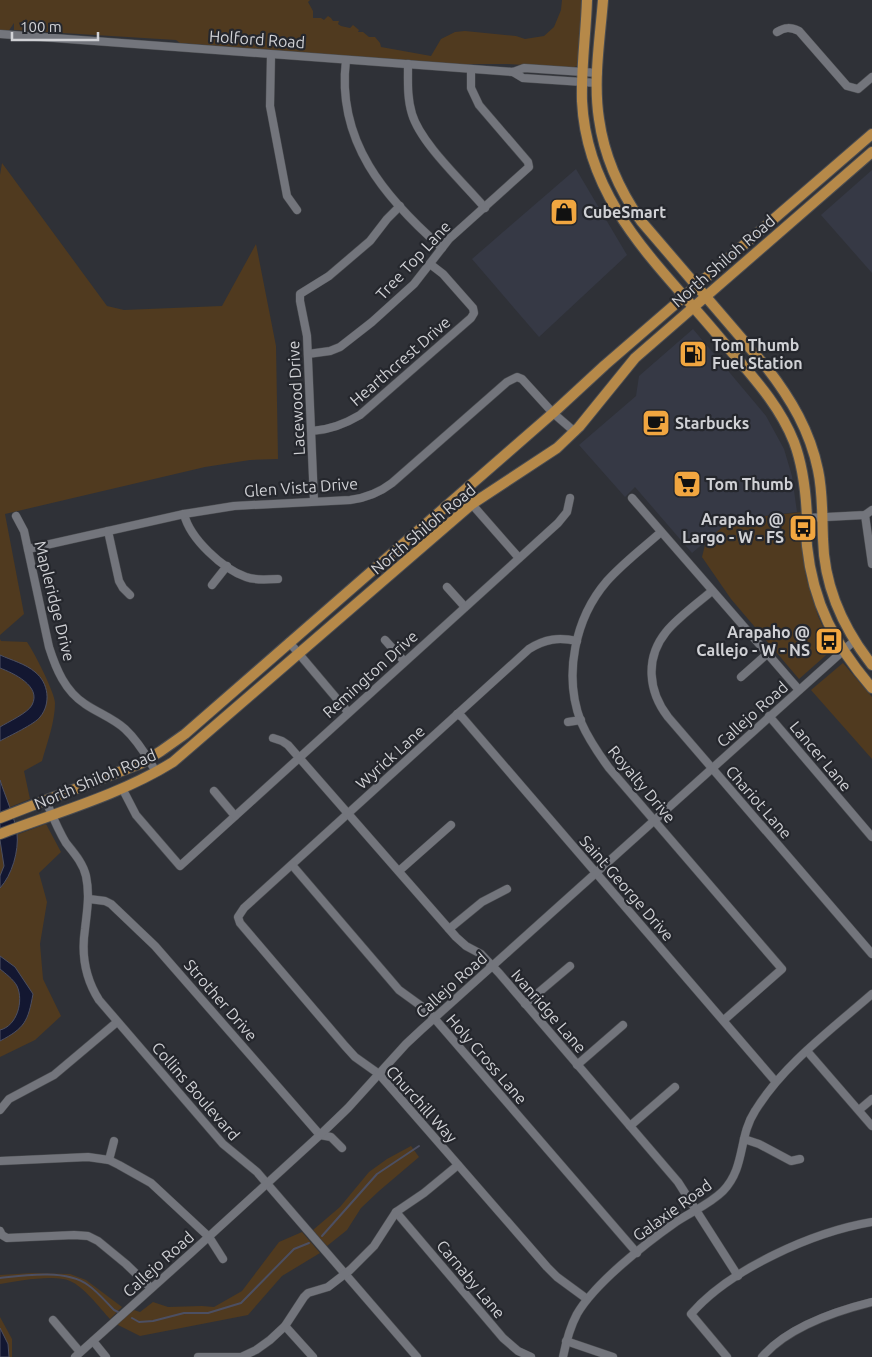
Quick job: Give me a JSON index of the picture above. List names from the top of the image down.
{
  "streets": {
    "main road": ["North Shiloh Road"],
    "street": [
      "Holford Road",
      "Tree Top Lane",
      "Hearthcrest Drive",
      "Lacewood Drive",
      "Glen Vista Drive",
      "Mapleridge Drive",
      "Remington Drive",
      "Callejo Road",
      "Lancer Lane",
      "Wyrick Lane",
      "Royalty Drive",
      "Chariot Lane",
      "Saint George Drive",
      "Strother Drive",
      "Ivanridge Lane",
      "Holy Cross Lane",
      "Collins Boulevard",
      "Churchill Way",
      "Galaxie Road",
      "Carnaby Lane"
    ]
  },
  "crossings": [
    ["Holford Road", "Tree Top Lane"],
    ["Tree Top Lane", "Hearthcrest Drive"],
    ["Tree Top Lane", "Lacewood Drive"],
    ["North Shiloh Road", "Glen Vista Drive"],
    ["North Shiloh Road", "Mapleridge Drive"],
    ["North Shiloh Road", "Remington Drive"],
    ["North Shiloh Road", "Collins Boulevard"],
    ["Hearthcrest Drive", "Lacewood Drive"],
    ["Lacewood Drive", "Glen Vista Drive"],
    ["Glen Vista Drive", "Mapleridge Drive"],
    ["Remington Drive", "Ivanridge Lane"],
    ["Callejo Road", "Lancer Lane"],
    ["Callejo Road", "Royalty Drive"],
    ["Callejo Road", "Chariot Lane"],
    ["Callejo Road", "Saint George Drive"],
    ["Callejo Road", "Strother Drive"],
    ["Callejo Road", "Ivanridge Lane"],
    ["Callejo Road", "Holy Cross Lane"],
    ["Callejo Road", "Collins Boulevard"],
    ["Callejo Road", "Churchill Way"],
    ["Wyrick Lane", "Royalty Drive"],
    ["Wyrick Lane", "Saint George Drive"],
    ["Wyrick Lane", "Ivanridge Lane"],
    ["Wyrick Lane", "Holy Cross Lane"],
    ["Wyrick Lane", "Churchill Way"],
    ["Royalty Drive", "Saint George Drive"],
    ["Saint George Drive", "Galaxie Road"],
    ["Strother Drive", "Collins Boulevard"],
    ["Ivanridge Lane", "Galaxie Road"],
    ["Holy Cross Lane", "Galaxie Road"],
    ["Churchill Way", "Galaxie Road"]
  ],
  "places": {
    "shop": ["CubeSmart"],
    "fuel station": ["Tom Thumb Fuel Station"],
    "cafe": ["Starbucks"],
    "supermarket": ["Tom Thumb"],
    "bus stop": ["Arapaho @ Largo - W - FS", "Arapaho @ Callejo - W - NS"]
  },
  "scale_bar": "100 m"
}
